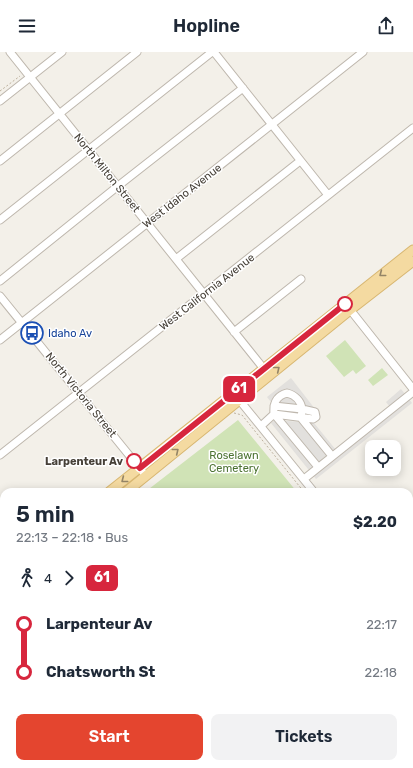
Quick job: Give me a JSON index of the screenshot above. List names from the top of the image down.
{
  "streets": {
    "street": [
      "North Milton Street",
      "West Idaho Avenue",
      "West California Avenue",
      "North Victoria Street"
    ]
  },
  "crossings": [
    ["North Milton Street", "West Idaho Avenue"],
    ["North Milton Street", "West California Avenue"],
    ["West Idaho Avenue", "North Victoria Street"],
    ["West California Avenue", "North Victoria Street"]
  ],
  "parks": ["Roselawn Cemetery"],
  "places": {
    "bus stop": ["Idaho Av"],
    "other": ["Larpenteur Av"]
  },
  "lines": ["bus line 61"],
  "page": {
    "header": "Hopline",
    "on_map": "61",
    "heading": ["5 min", "22:13 – 22:18 · Bus", "$2.20"],
    "legs": ["4", "61"],
    "list": [
      {
        "name": "Larpenteur Av",
        "value": "22:17"
      },
      {
        "name": "Chatsworth St",
        "value": "22:18"
      }
    ],
    "buttons": ["Start", "Tickets"]
  }
}
